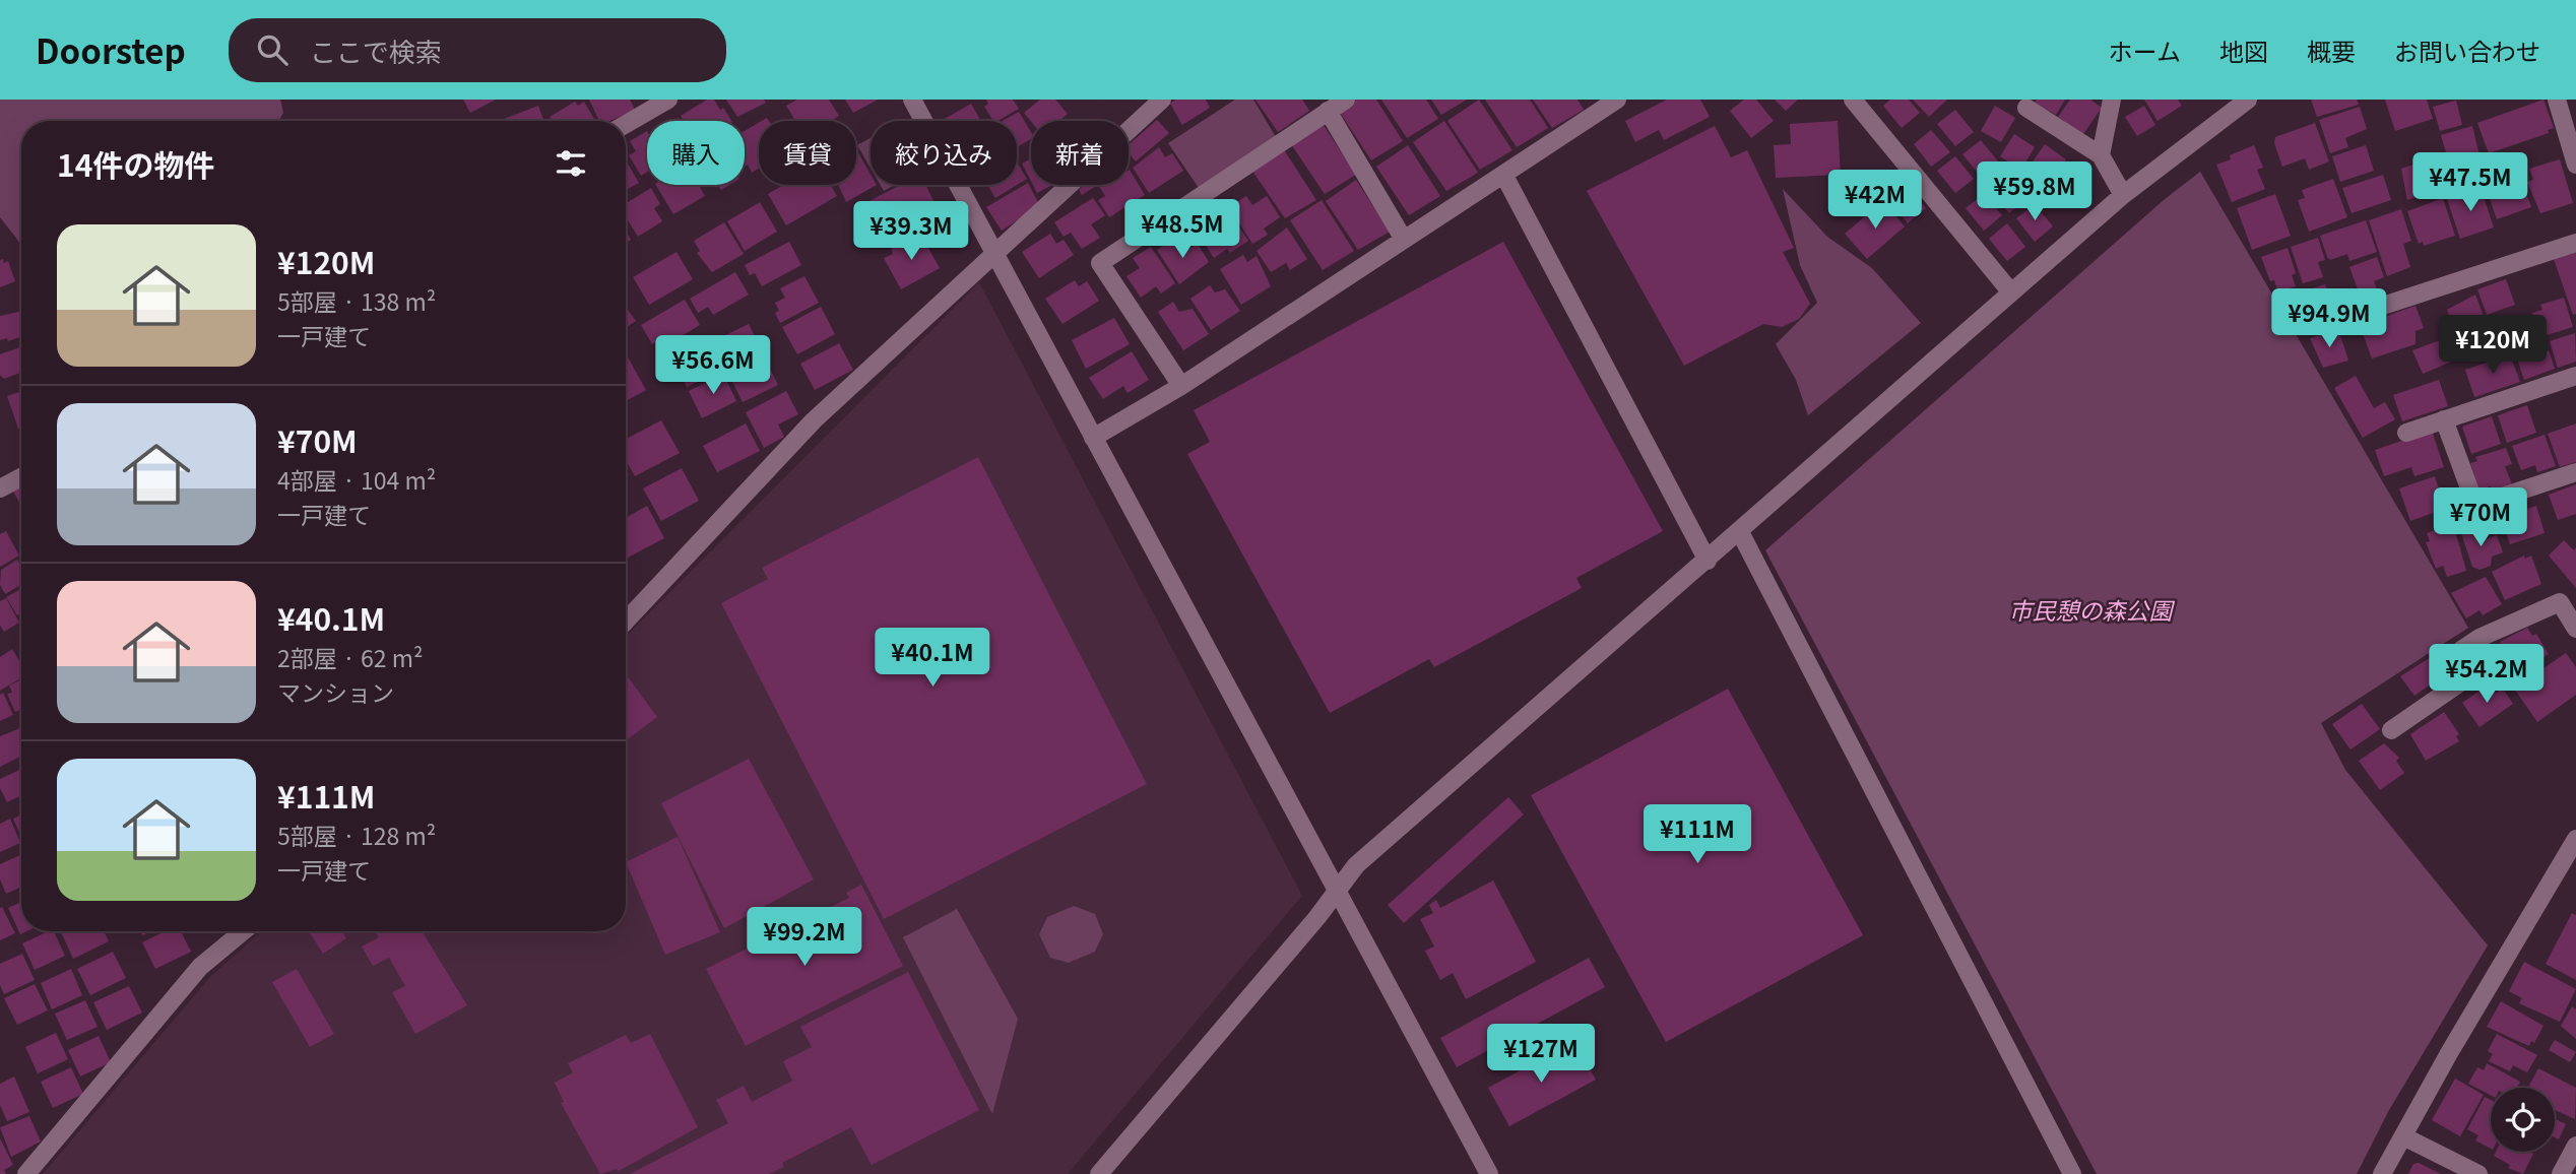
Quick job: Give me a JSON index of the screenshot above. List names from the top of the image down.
{
  "parks": ["市民憩の森公園"],
  "page": {
    "header": "Doorstep",
    "search": "ここで検索",
    "nav": [
      "ホーム",
      "地図",
      "概要",
      "お問い合わせ"
    ],
    "chip": [
      "購入",
      "賃貸",
      "絞り込み",
      "新着"
    ],
    "heading": "14件の物件",
    "price": [
      "¥47.5M",
      "¥59.8M",
      "¥42M",
      "¥48.5M",
      "¥39.3M",
      "¥94.9M",
      "¥120M",
      "¥56.6M",
      "¥70M",
      "¥40.1M",
      "¥54.2M",
      "¥111M",
      "¥99.2M",
      "¥127M"
    ],
    "list": [
      {
        "name": "¥120M",
        "note": "5部屋 · 138 m² · 一戸建て"
      },
      {
        "name": "¥70M",
        "note": "4部屋 · 104 m² · 一戸建て"
      },
      {
        "name": "¥40.1M",
        "note": "2部屋 · 62 m² · マンション"
      },
      {
        "name": "¥111M",
        "note": "5部屋 · 128 m² · 一戸建て"
      }
    ]
  }
}
